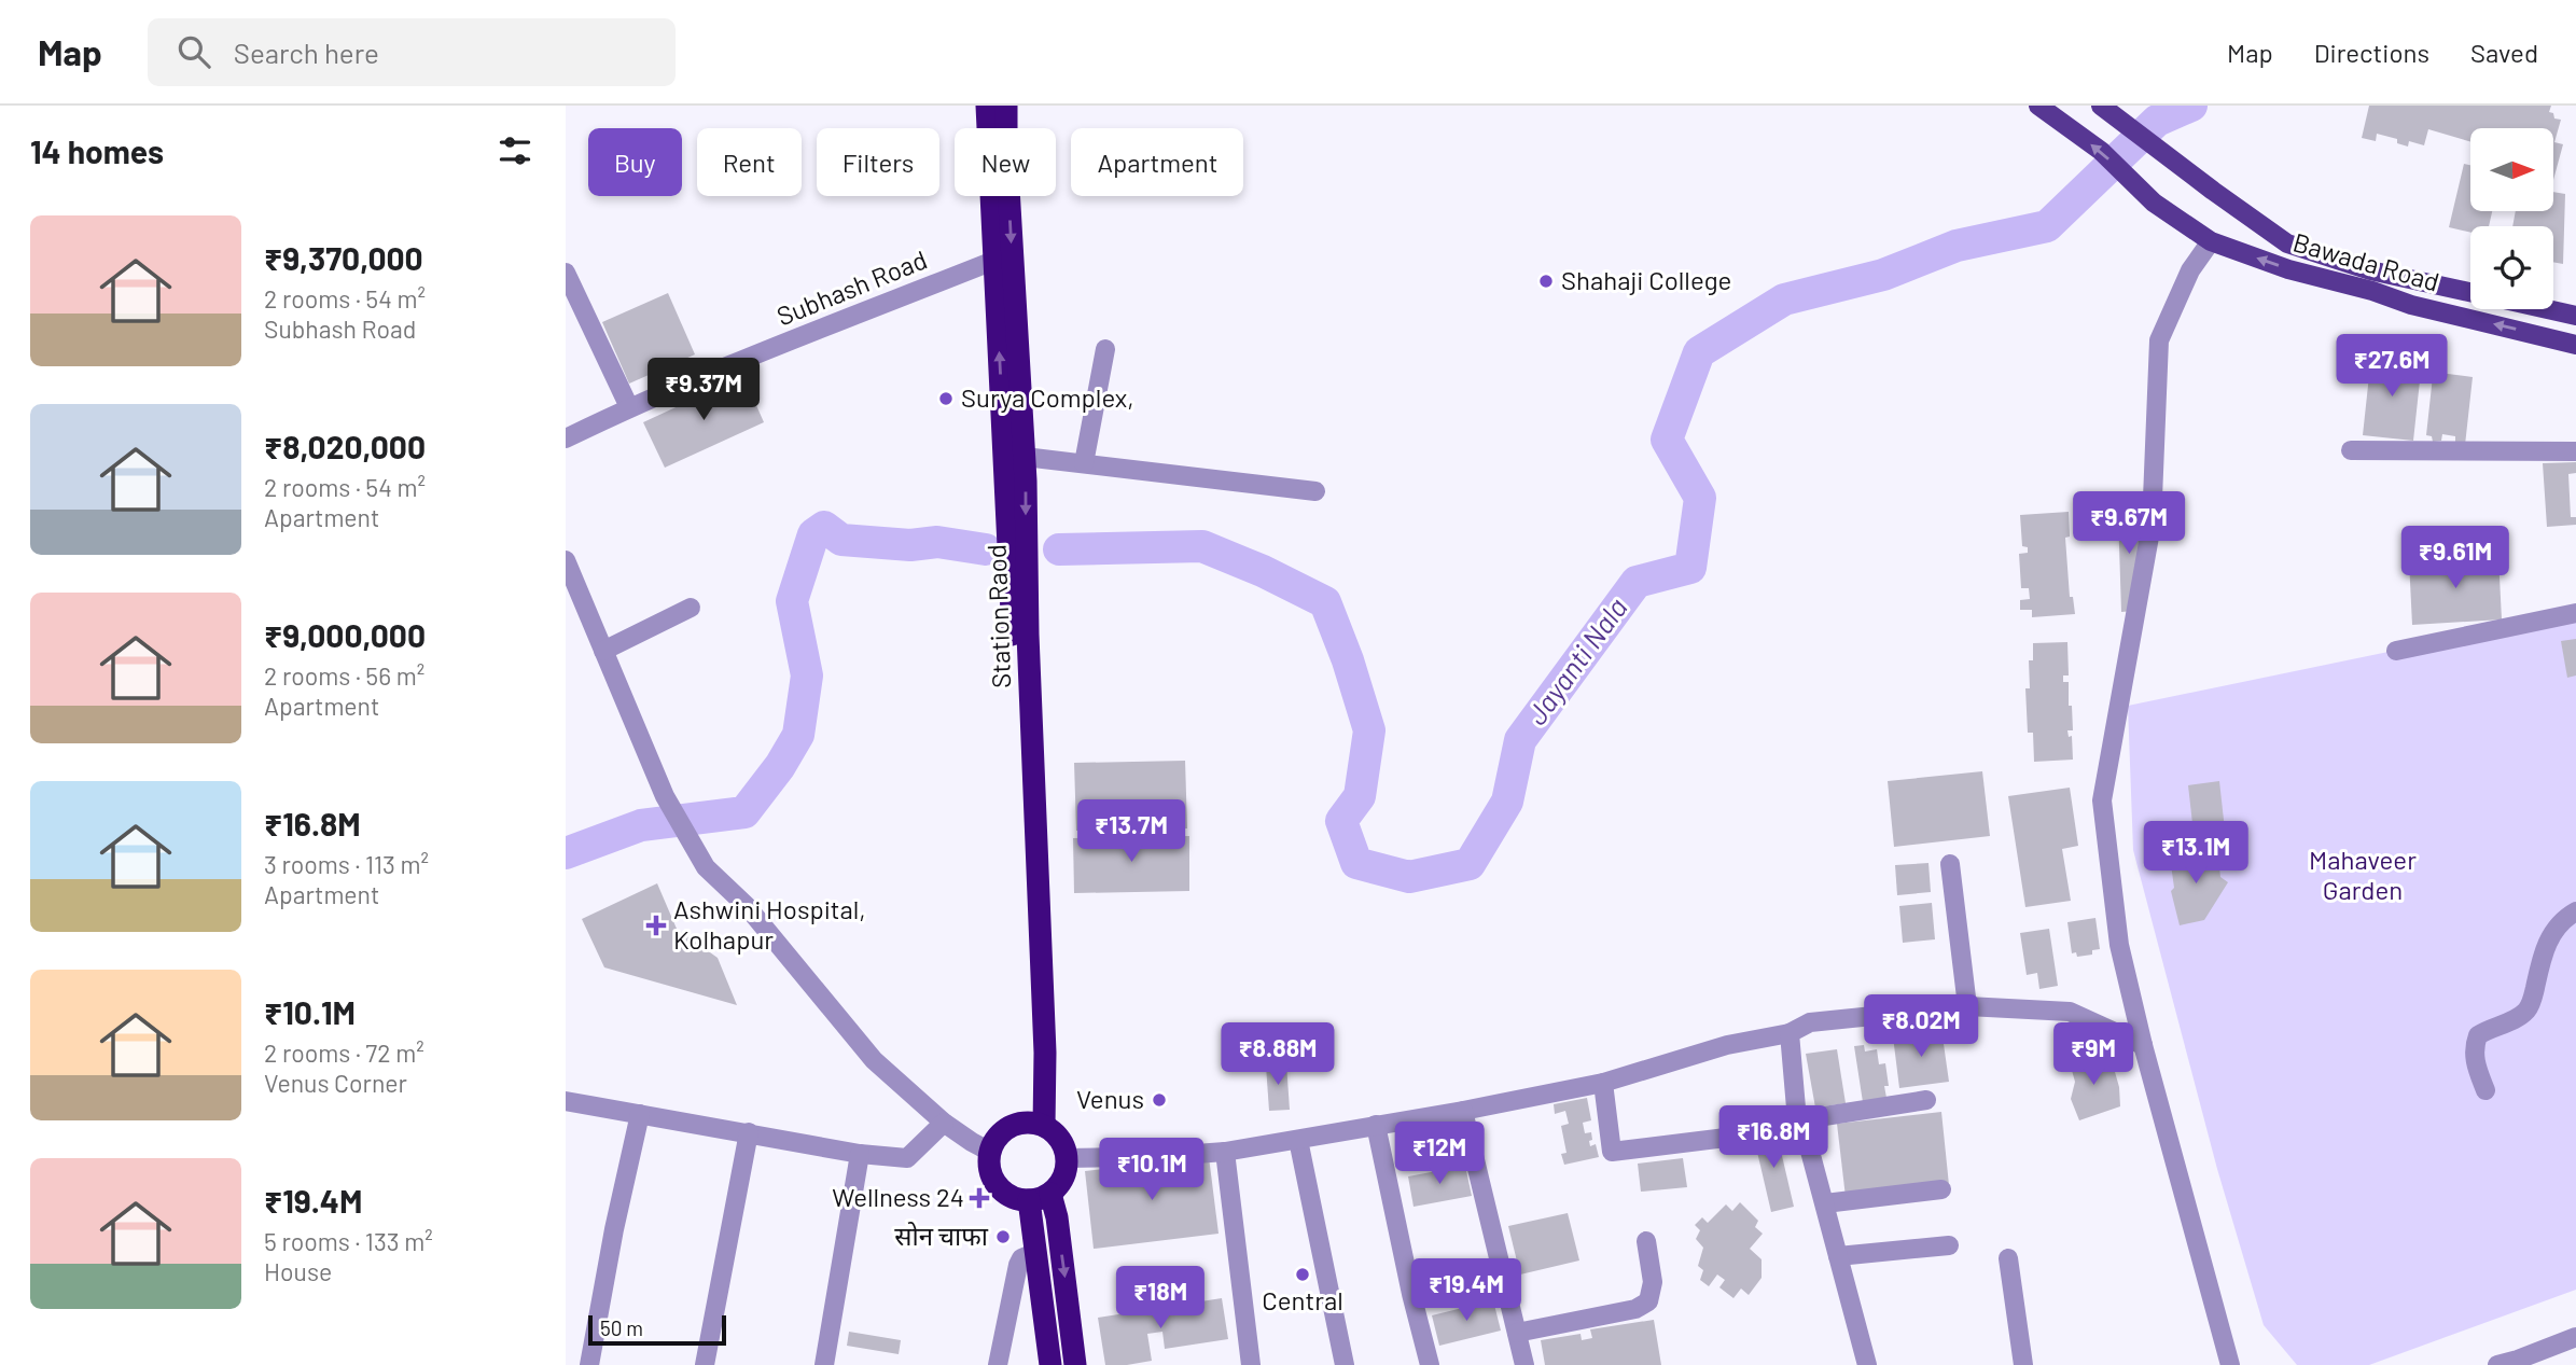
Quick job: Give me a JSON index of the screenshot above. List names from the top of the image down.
{
  "streets": {
    "highway": ["Station Raod"],
    "main road": ["Bawada Road"],
    "street": ["Subhash Road"]
  },
  "water": ["Jayanti Nala"],
  "parks": ["Mahaveer Garden"],
  "places": {
    "other": [
      "Shahaji College",
      "Surya Complex,",
      "Venus",
      "सोन चाफा",
      "Central"
    ],
    "health": ["Ashwini Hospital, Kolhapur", "Wellness 24"]
  },
  "scale_bar": "50 m",
  "north": "right",
  "page": {
    "header": "Map",
    "search": "Search here",
    "nav": ["Map", "Directions", "Saved"],
    "heading": "14 homes",
    "chip": [
      "Buy",
      "Rent",
      "Filters",
      "New",
      "Apartment"
    ],
    "list": [
      {
        "name": "₹9,370,000",
        "note": "2 rooms · 54 m² · Subhash Road"
      },
      {
        "name": "₹8,020,000",
        "note": "2 rooms · 54 m² · Apartment"
      },
      {
        "name": "₹9,000,000",
        "note": "2 rooms · 56 m² · Apartment"
      },
      {
        "name": "₹16.8M",
        "note": "3 rooms · 113 m² · Apartment"
      },
      {
        "name": "₹10.1M",
        "note": "2 rooms · 72 m² · Venus Corner"
      },
      {
        "name": "₹19.4M",
        "note": "5 rooms · 133 m² · House"
      }
    ],
    "price": [
      "₹27.6M",
      "₹9.37M",
      "₹9.67M",
      "₹9.61M",
      "₹13.7M",
      "₹13.1M",
      "₹8.02M",
      "₹8.88M",
      "₹9M",
      "₹16.8M",
      "₹12M",
      "₹10.1M",
      "₹19.4M",
      "₹18M"
    ],
    "scale": "50 m"
  }
}
